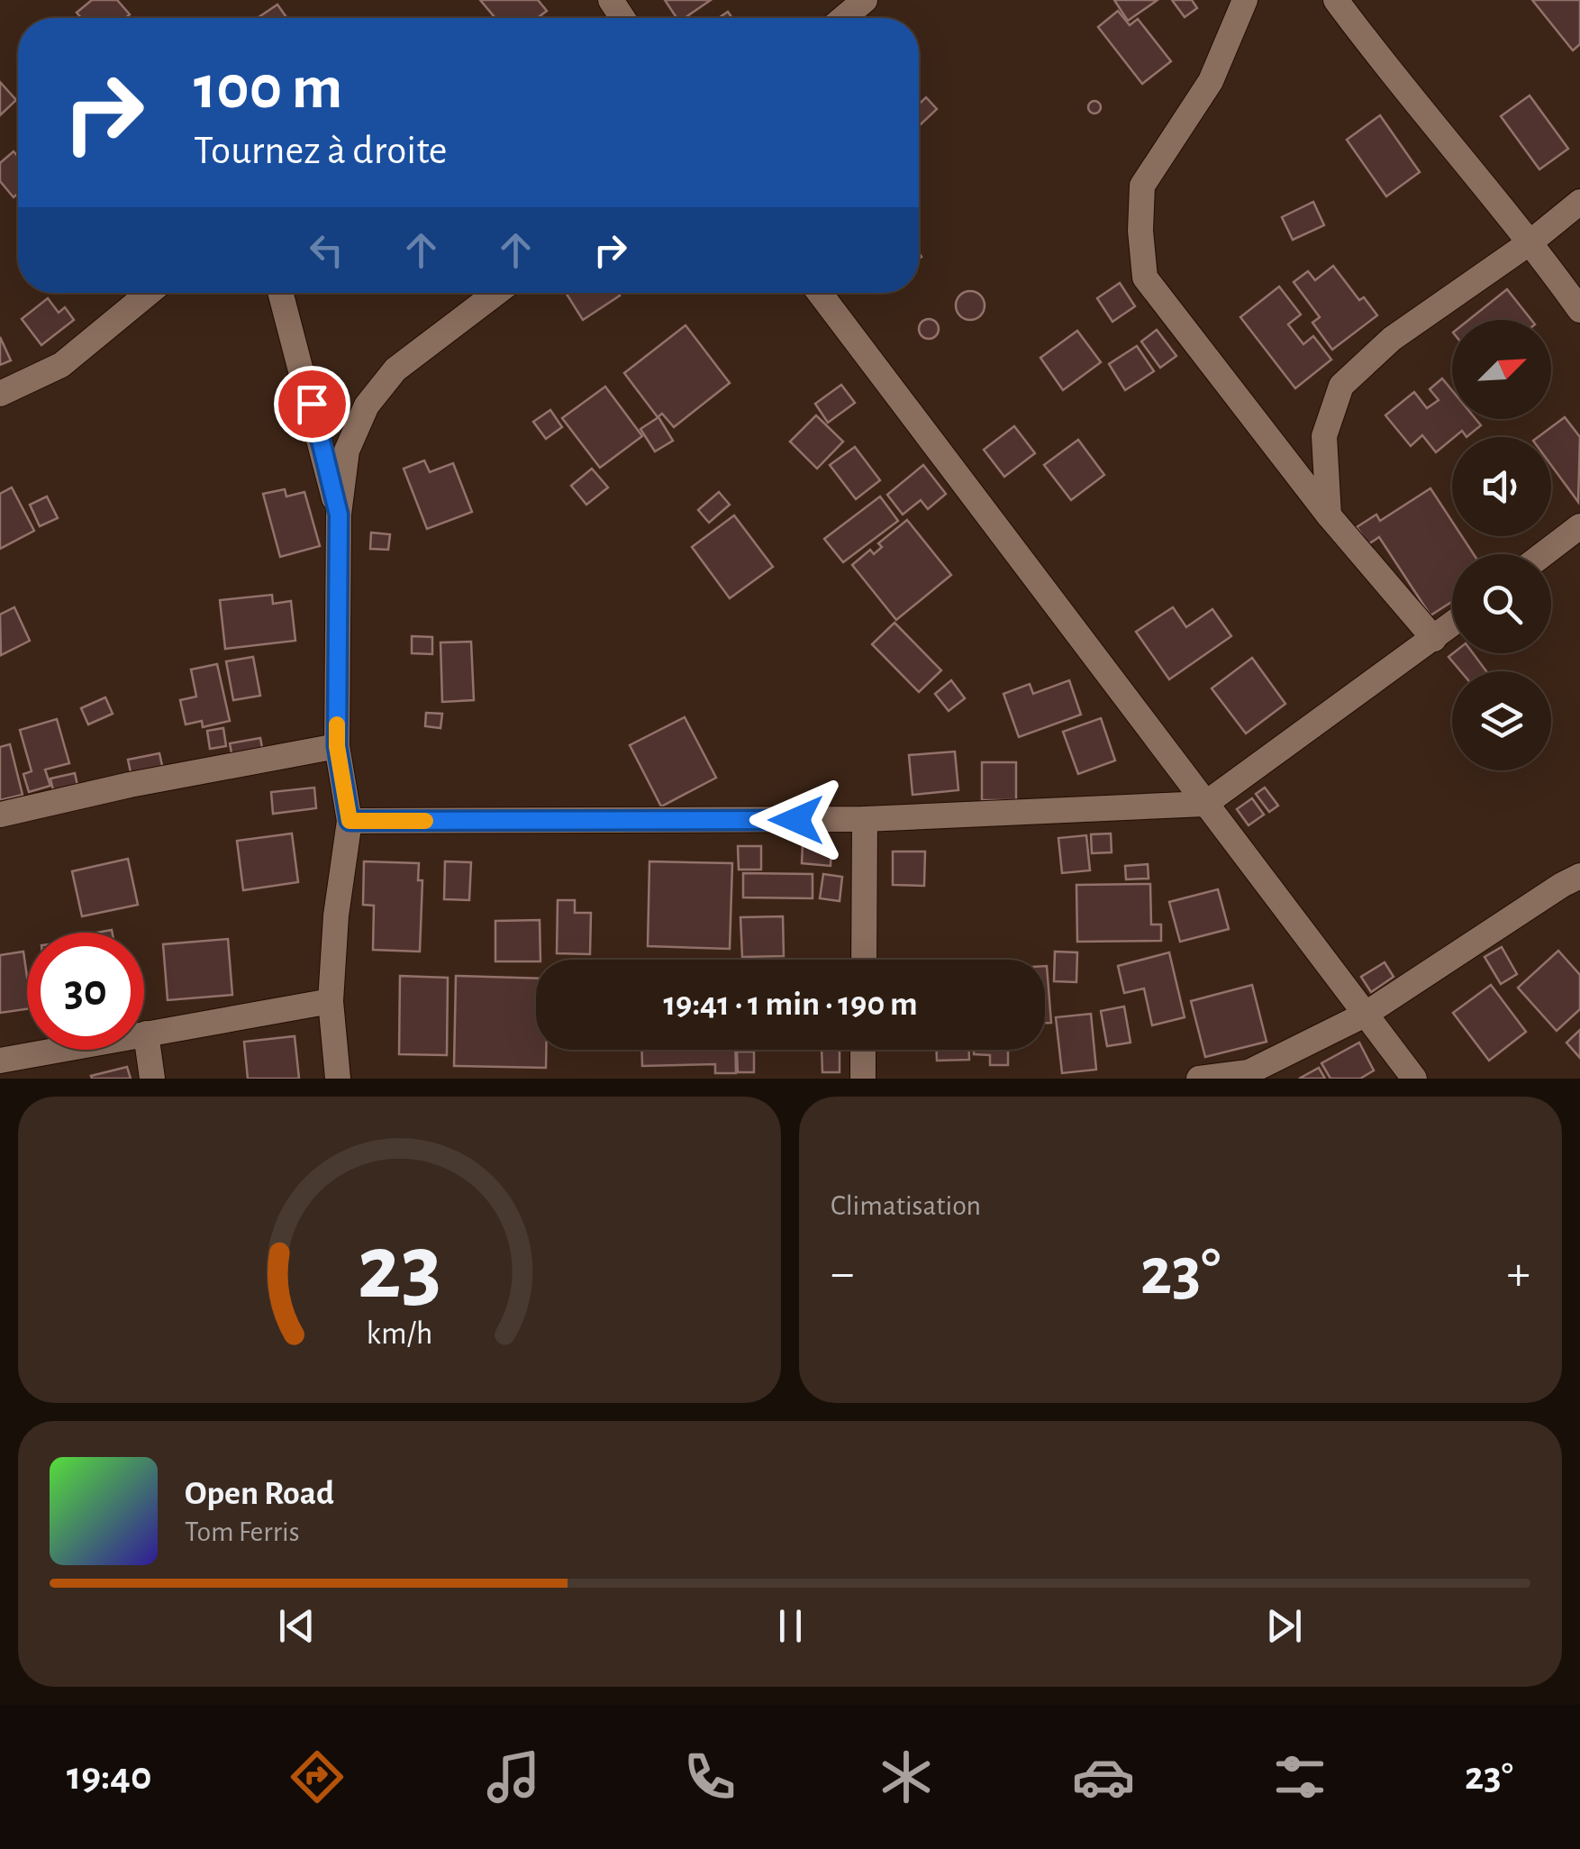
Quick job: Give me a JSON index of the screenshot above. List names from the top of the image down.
{
  "north": "top right",
  "page": {
    "turn": ["100 m", "Tournez à droite"],
    "limit": "30",
    "trip": "19:41 · 1 min · 190 m",
    "tile": "Climatisation",
    "heat": ["−", "23°", "+"],
    "song": ["Open Road", "Tom Ferris"],
    "tabs": ["19:40", "23°"],
    "gauge": ["23", "km/h"]
  }
}
